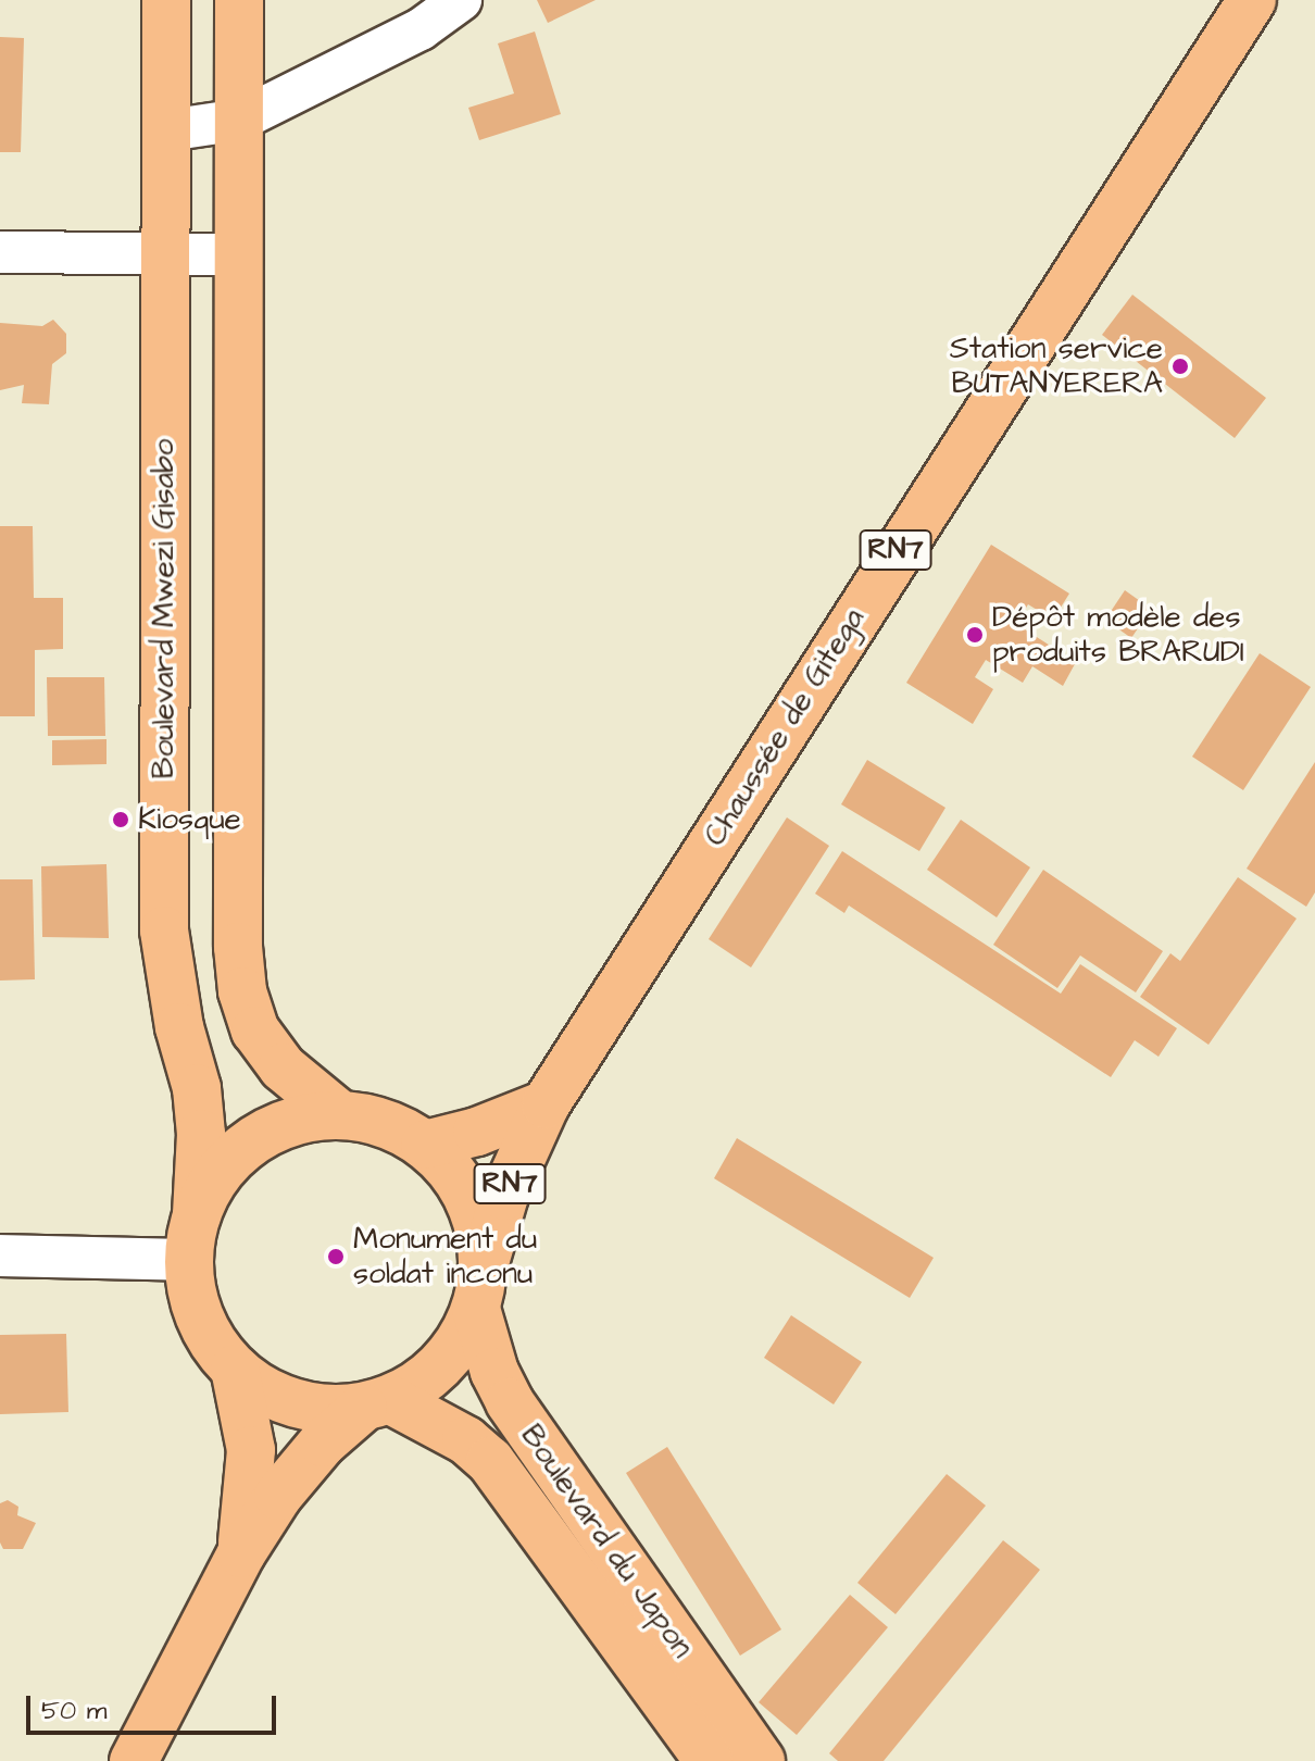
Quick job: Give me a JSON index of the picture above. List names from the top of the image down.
{
  "streets": {
    "main road": [
      "RN7",
      "Boulevard Mwezi Gisabo",
      "Chaussée de Gitega",
      "Boulevard du Japon"
    ]
  },
  "crossings": [
    ["RN7", "Boulevard Mwezi Gisabo"],
    ["RN7", "Chaussée de Gitega"],
    ["RN7", "Boulevard du Japon"],
    ["Boulevard Mwezi Gisabo", "Chaussée de Gitega"],
    ["Boulevard Mwezi Gisabo", "Boulevard du Japon"],
    ["Chaussée de Gitega", "Boulevard du Japon"]
  ],
  "places": [
    "Station service BUTANYERERA",
    "Dépôt modèle des produits BRARUDI",
    "Kiosque",
    "Monument du soldat inconu"
  ],
  "scale_bar": "50 m"
}
